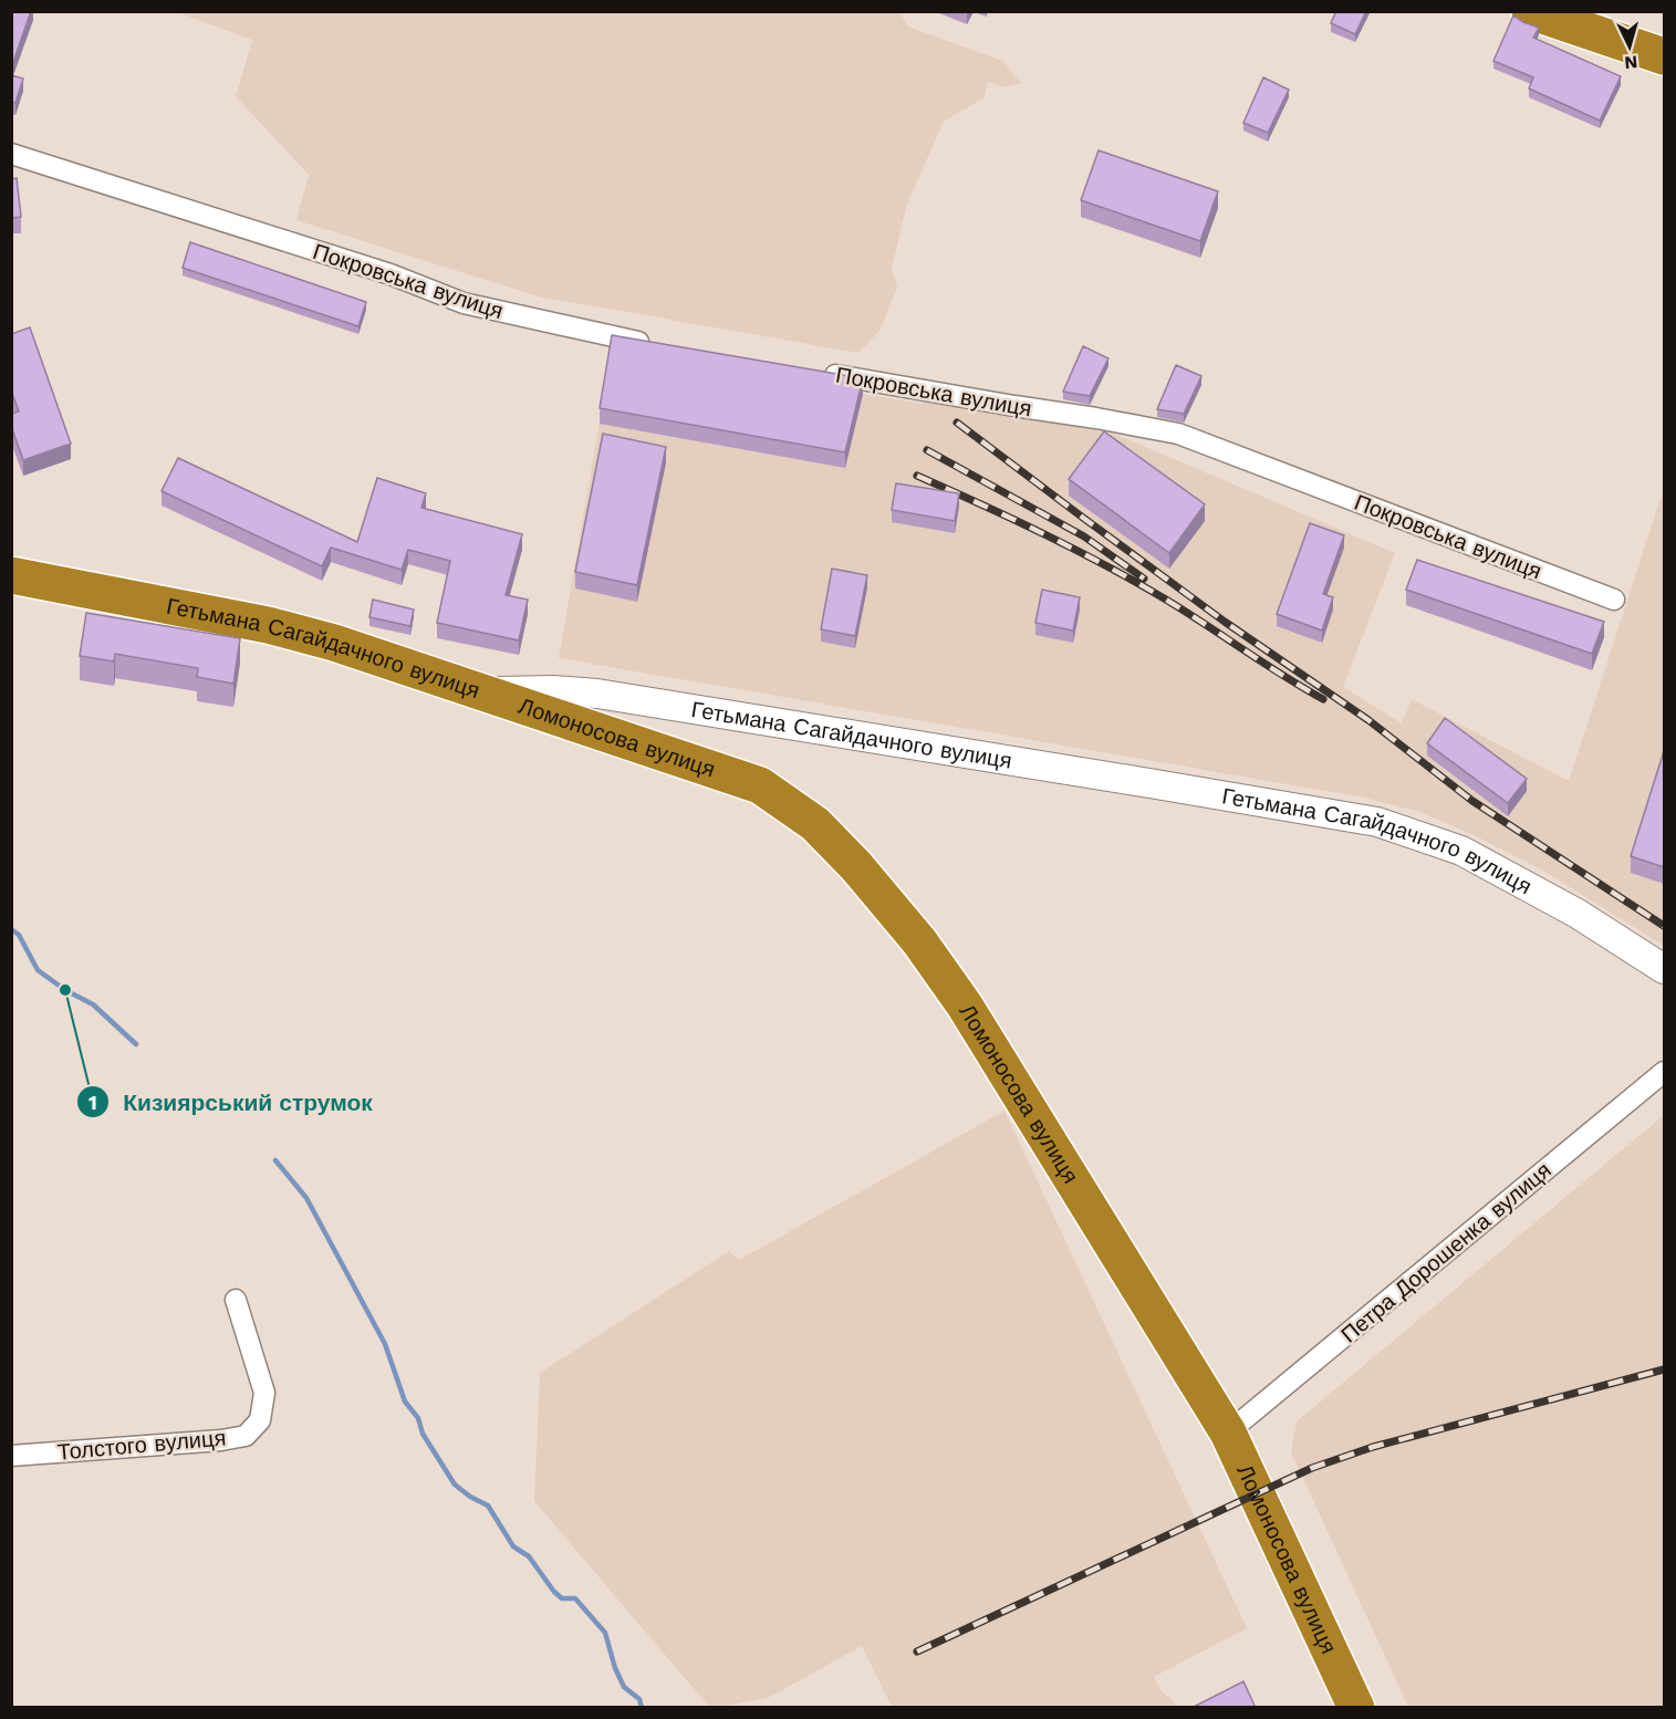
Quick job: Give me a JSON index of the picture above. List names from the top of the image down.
{
  "streets": {
    "highway": ["Гетьмана Сагайдачного вулиця", "Ломоносова вулиця"],
    "street": ["Покровська вулиця", "Петра Дорошенка вулиця", "Толстого вулиця"]
  },
  "crossings": [
    ["Гетьмана Сагайдачного вулиця", "Ломоносова вулиця"],
    ["Ломоносова вулиця", "Петра Дорошенка вулиця"]
  ],
  "places": ["Кизиярський струмок"],
  "north": "bottom"
}
